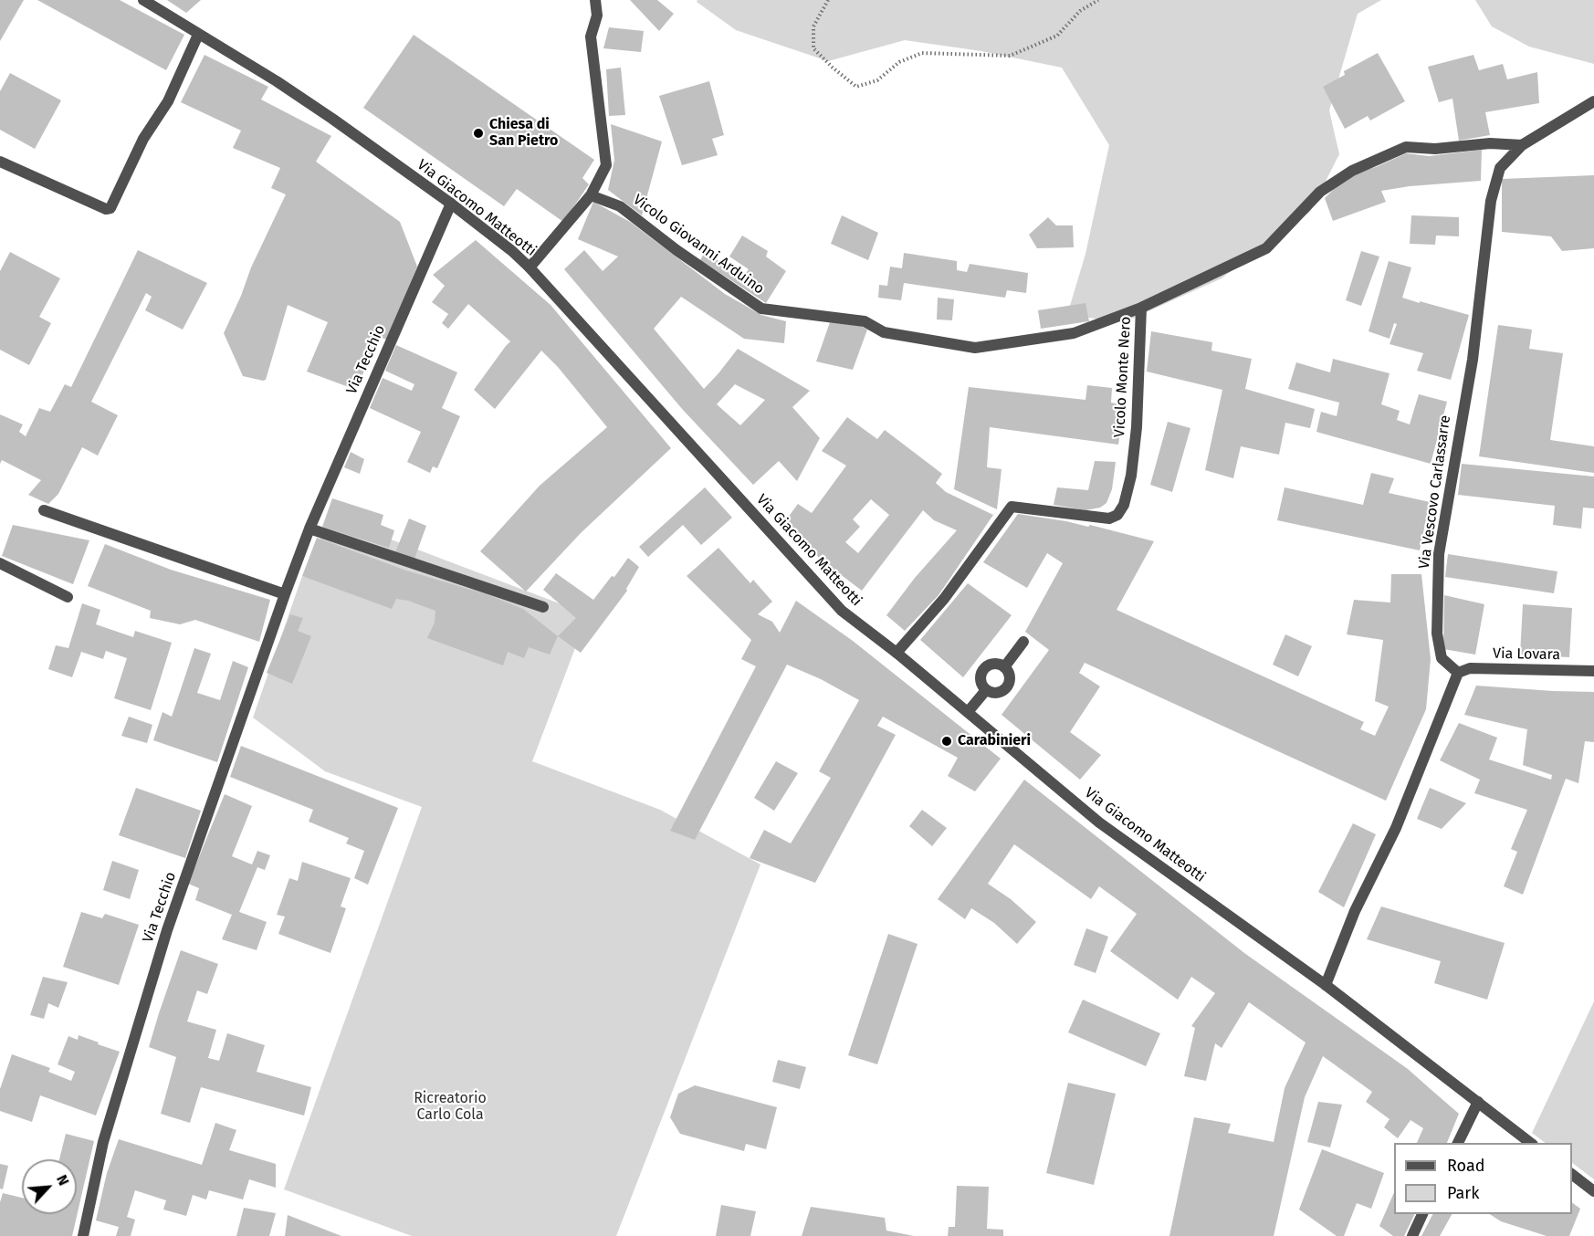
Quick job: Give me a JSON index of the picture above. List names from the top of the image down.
{
  "streets": {
    "street": [
      "Via Giacomo Matteotti",
      "Vicolo Giovanni Arduino",
      "Via Tecchio",
      "Vicolo Monte Nero",
      "Via Vescovo Carlassarre",
      "Via Lovara"
    ]
  },
  "crossings": [
    ["Via Giacomo Matteotti", "Via Tecchio"],
    ["Via Giacomo Matteotti", "Vicolo Monte Nero"],
    ["Vicolo Giovanni Arduino", "Vicolo Monte Nero"],
    ["Vicolo Monte Nero", "Via Vescovo Carlassarre"],
    ["Via Vescovo Carlassarre", "Via Lovara"]
  ],
  "parks": ["Ricreatorio Carlo Cola"],
  "places": ["Chiesa di San Pietro", "Carabinieri"],
  "legend": ["Road", "Park"],
  "north": "top right"
}
